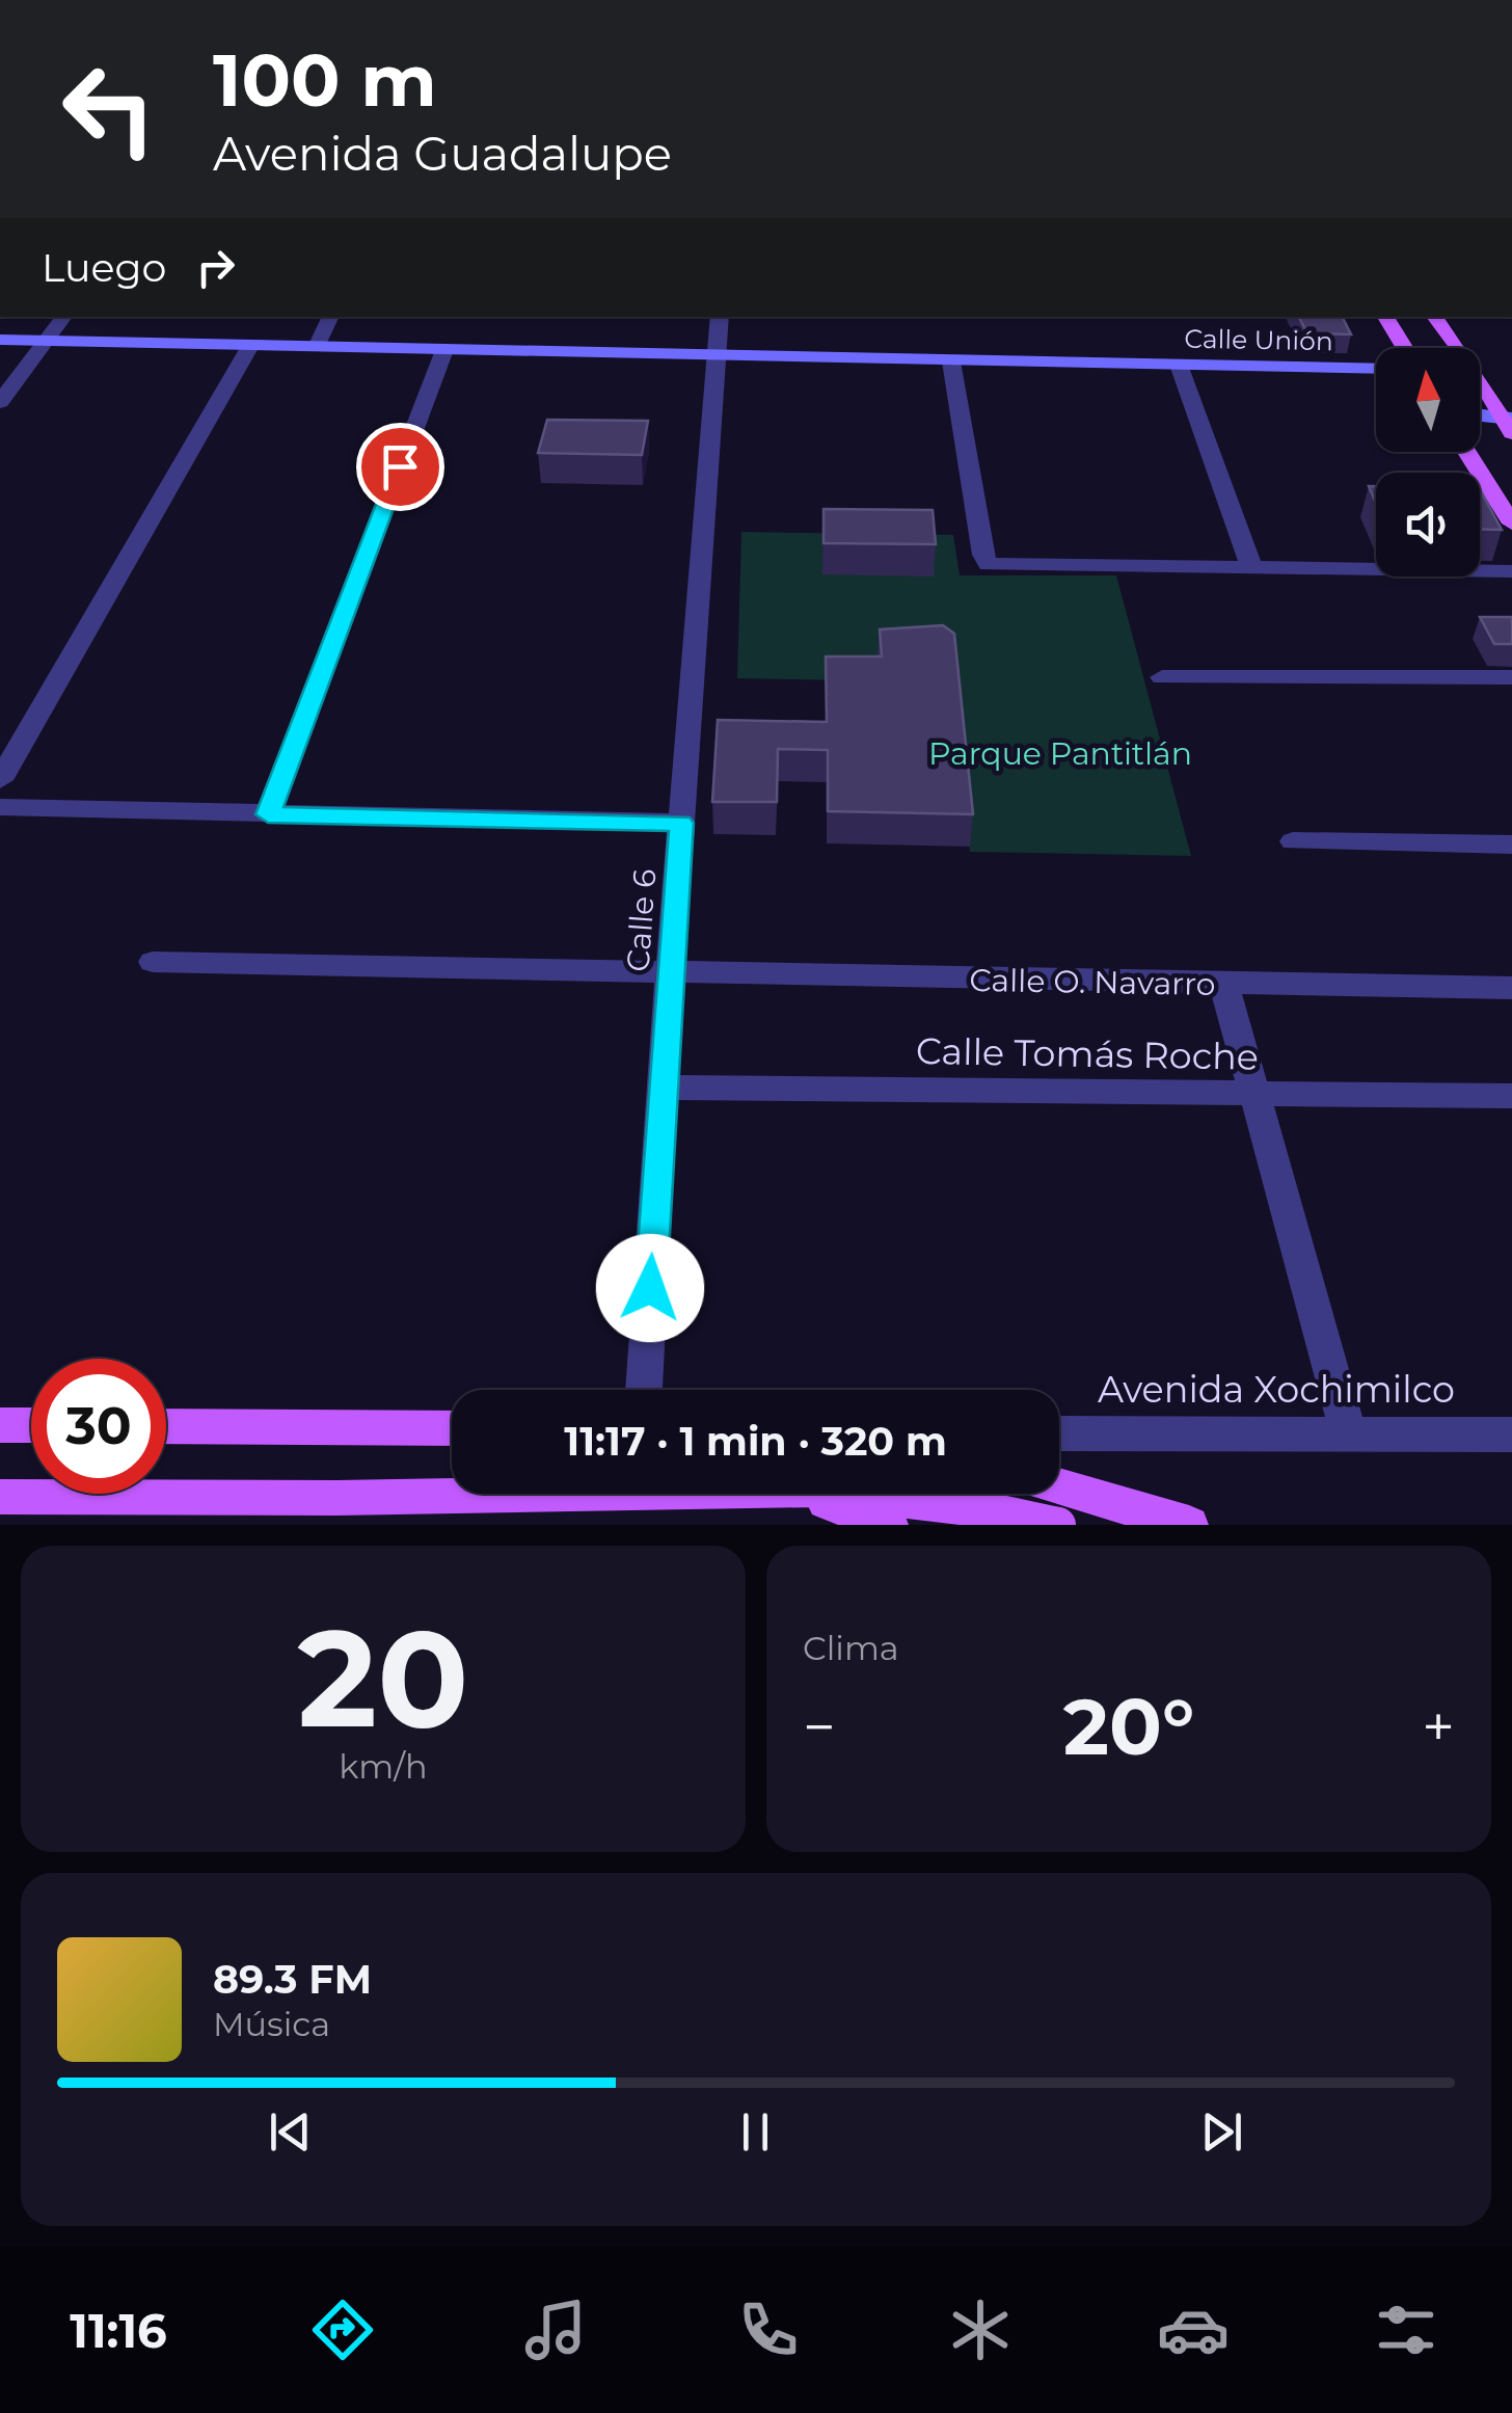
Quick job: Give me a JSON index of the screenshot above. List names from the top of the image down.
{
  "streets": {
    "street": [
      "Calle Unión",
      "Calle 6",
      "Calle O. Navarro",
      "Calle Tomás Roche",
      "Avenida Xochimilco"
    ]
  },
  "crossings": [
    ["Calle Unión", "Calle 6"],
    ["Calle 6", "Calle O. Navarro"],
    ["Calle 6", "Calle Tomás Roche"]
  ],
  "parks": ["Parque Pantitlán"],
  "north": "top",
  "page": {
    "turn": ["100 m", "Avenida Guadalupe"],
    "then": "Luego",
    "limit": "30",
    "trip": "11:17 · 1 min · 320 m",
    "tile": [
      ["20", "km/h"],
      "Clima"
    ],
    "heat": ["−", "20°", "+"],
    "song": ["89.3 FM", "Música"],
    "tabs": "11:16"
  }
}
